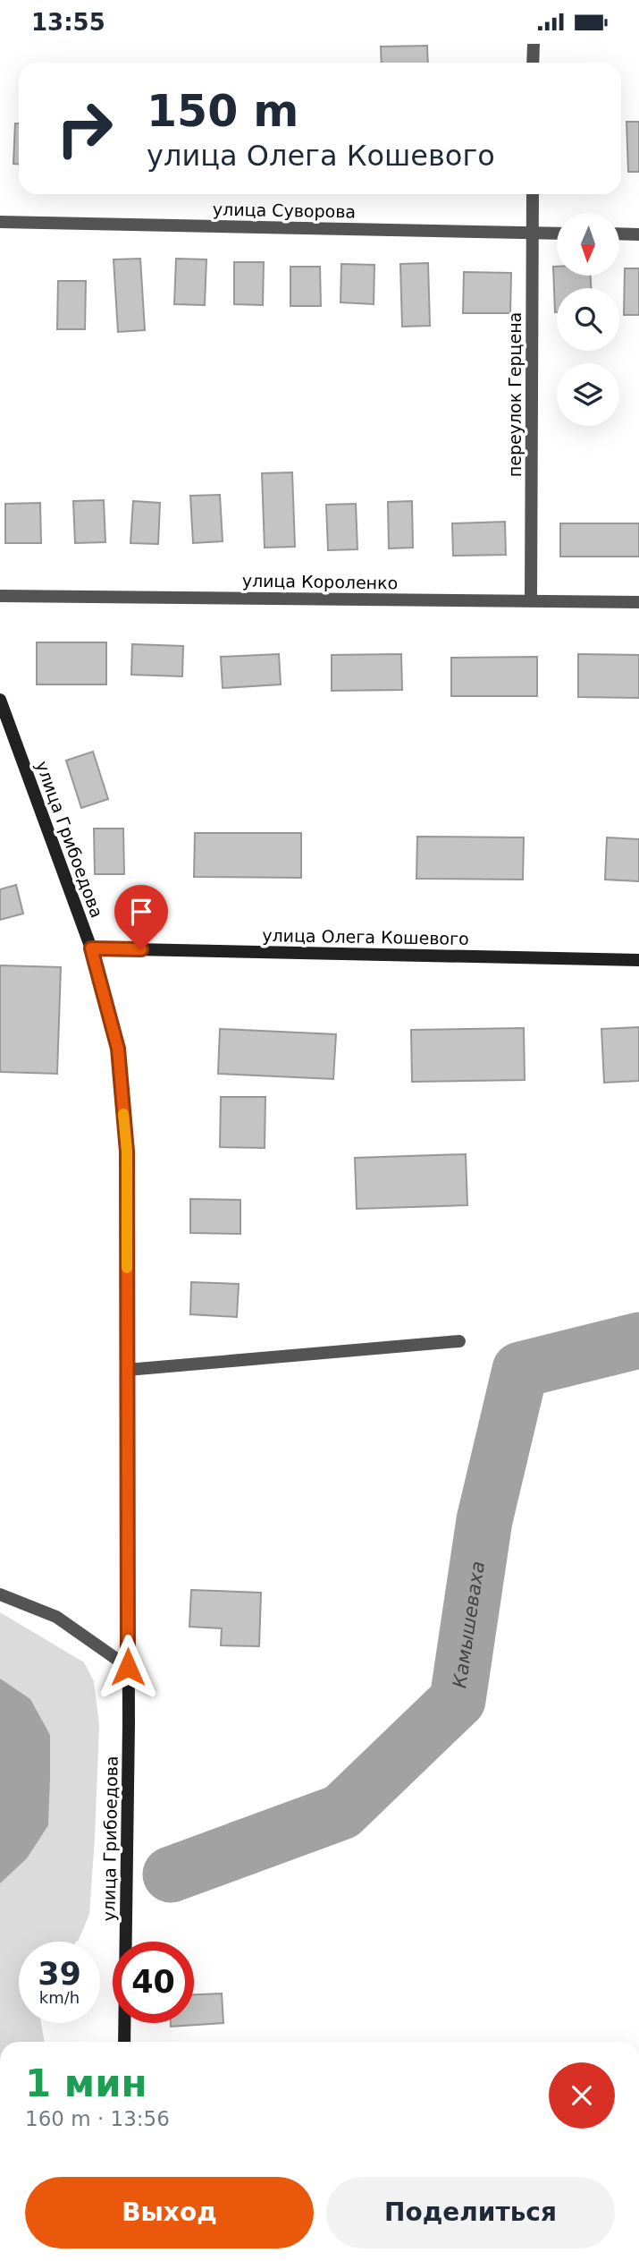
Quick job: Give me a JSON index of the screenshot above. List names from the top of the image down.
{
  "streets": {
    "street": [
      "улица Суворова",
      "переулок Герцена",
      "улица Короленко",
      "улица Грибоедова",
      "улица Олега Кошевого"
    ]
  },
  "crossings": [
    ["улица Суворова", "переулок Герцена"],
    ["переулок Герцена", "улица Короленко"],
    ["улица Грибоедова", "улица Олега Кошевого"]
  ],
  "water": ["Камышеваха"],
  "north": "bottom",
  "page": {
    "status": "13:55",
    "turn": ["150 m", "улица Олега Кошевого"],
    "speed": "39 km/h",
    "limit": "40",
    "heading": ["1 мин", "160 m · 13:56"],
    "buttons": ["Выход", "Поделиться"]
  }
}
